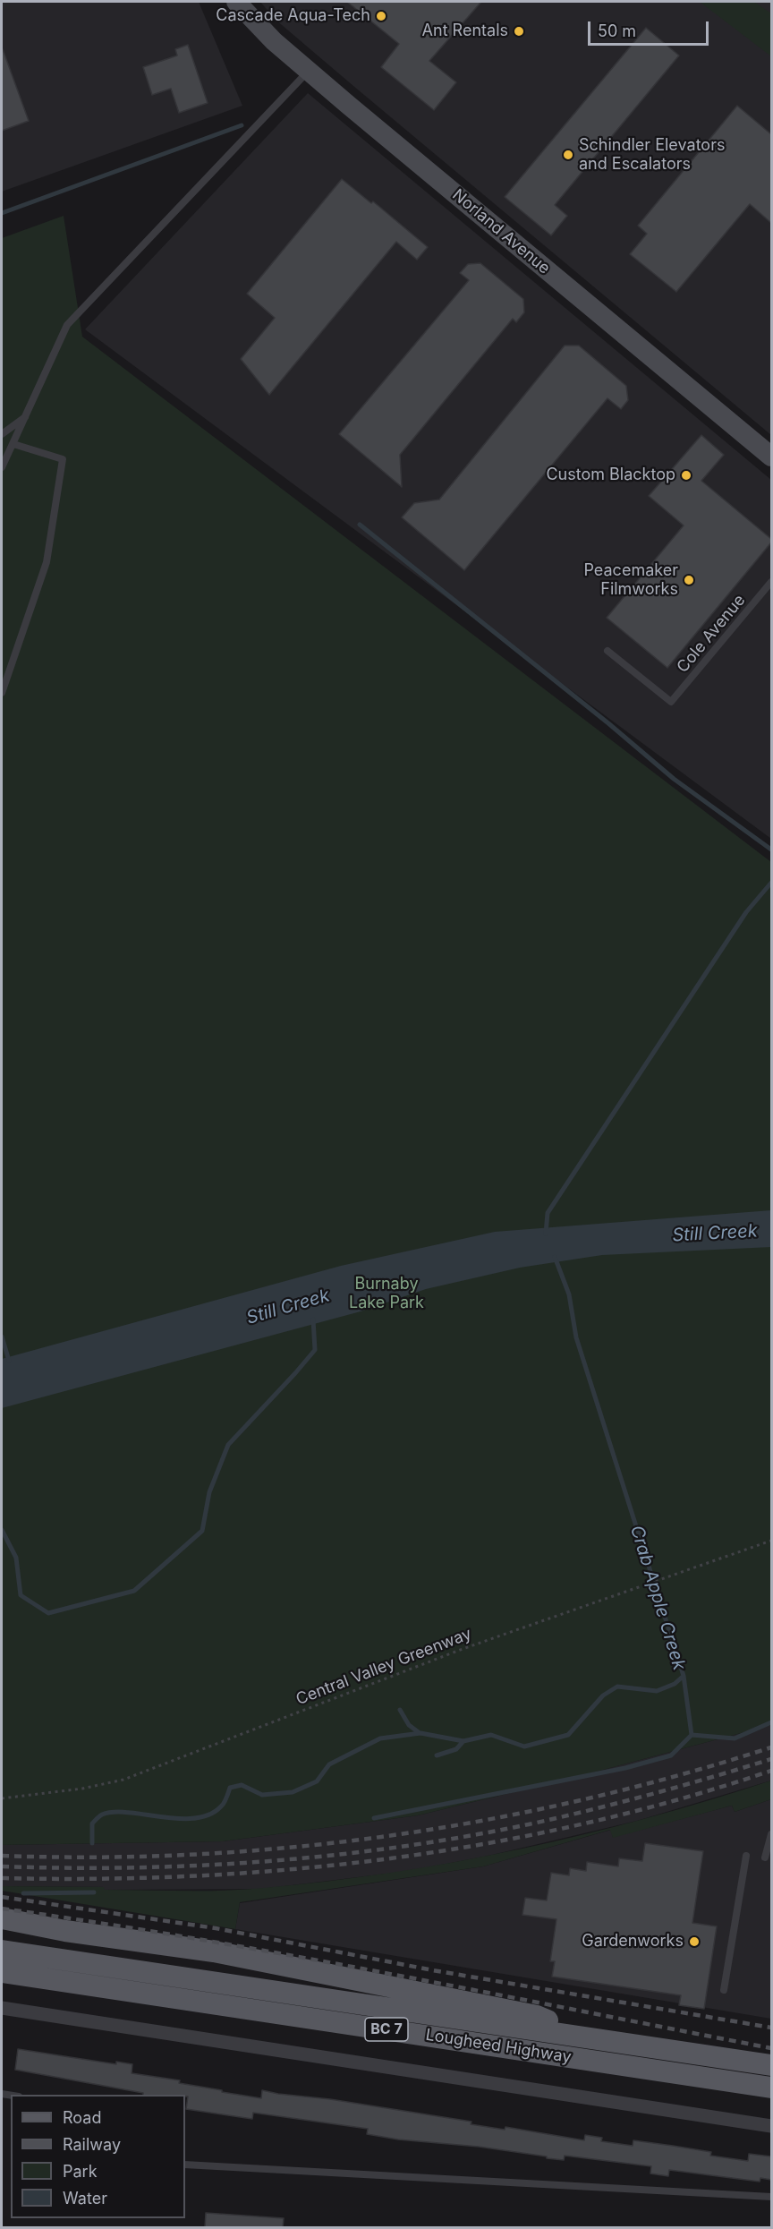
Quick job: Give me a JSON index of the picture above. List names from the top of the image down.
{
  "streets": {
    "main road": ["BC 7", "Lougheed Highway"],
    "street": ["Norland Avenue"],
    "lane": ["Cole Avenue"],
    "path": ["Central Valley Greenway"]
  },
  "water": ["Still Creek", "Crab Apple Creek"],
  "parks": ["Burnaby Lake Park"],
  "places": [
    "Cascade Aqua-Tech",
    "Ant Rentals",
    "Schindler Elevators and Escalators",
    "Custom Blacktop",
    "Peacemaker Filmworks",
    "Gardenworks"
  ],
  "legend": [
    "Road",
    "Railway",
    "Park",
    "Water"
  ],
  "scale_bar": "50 m"
}
